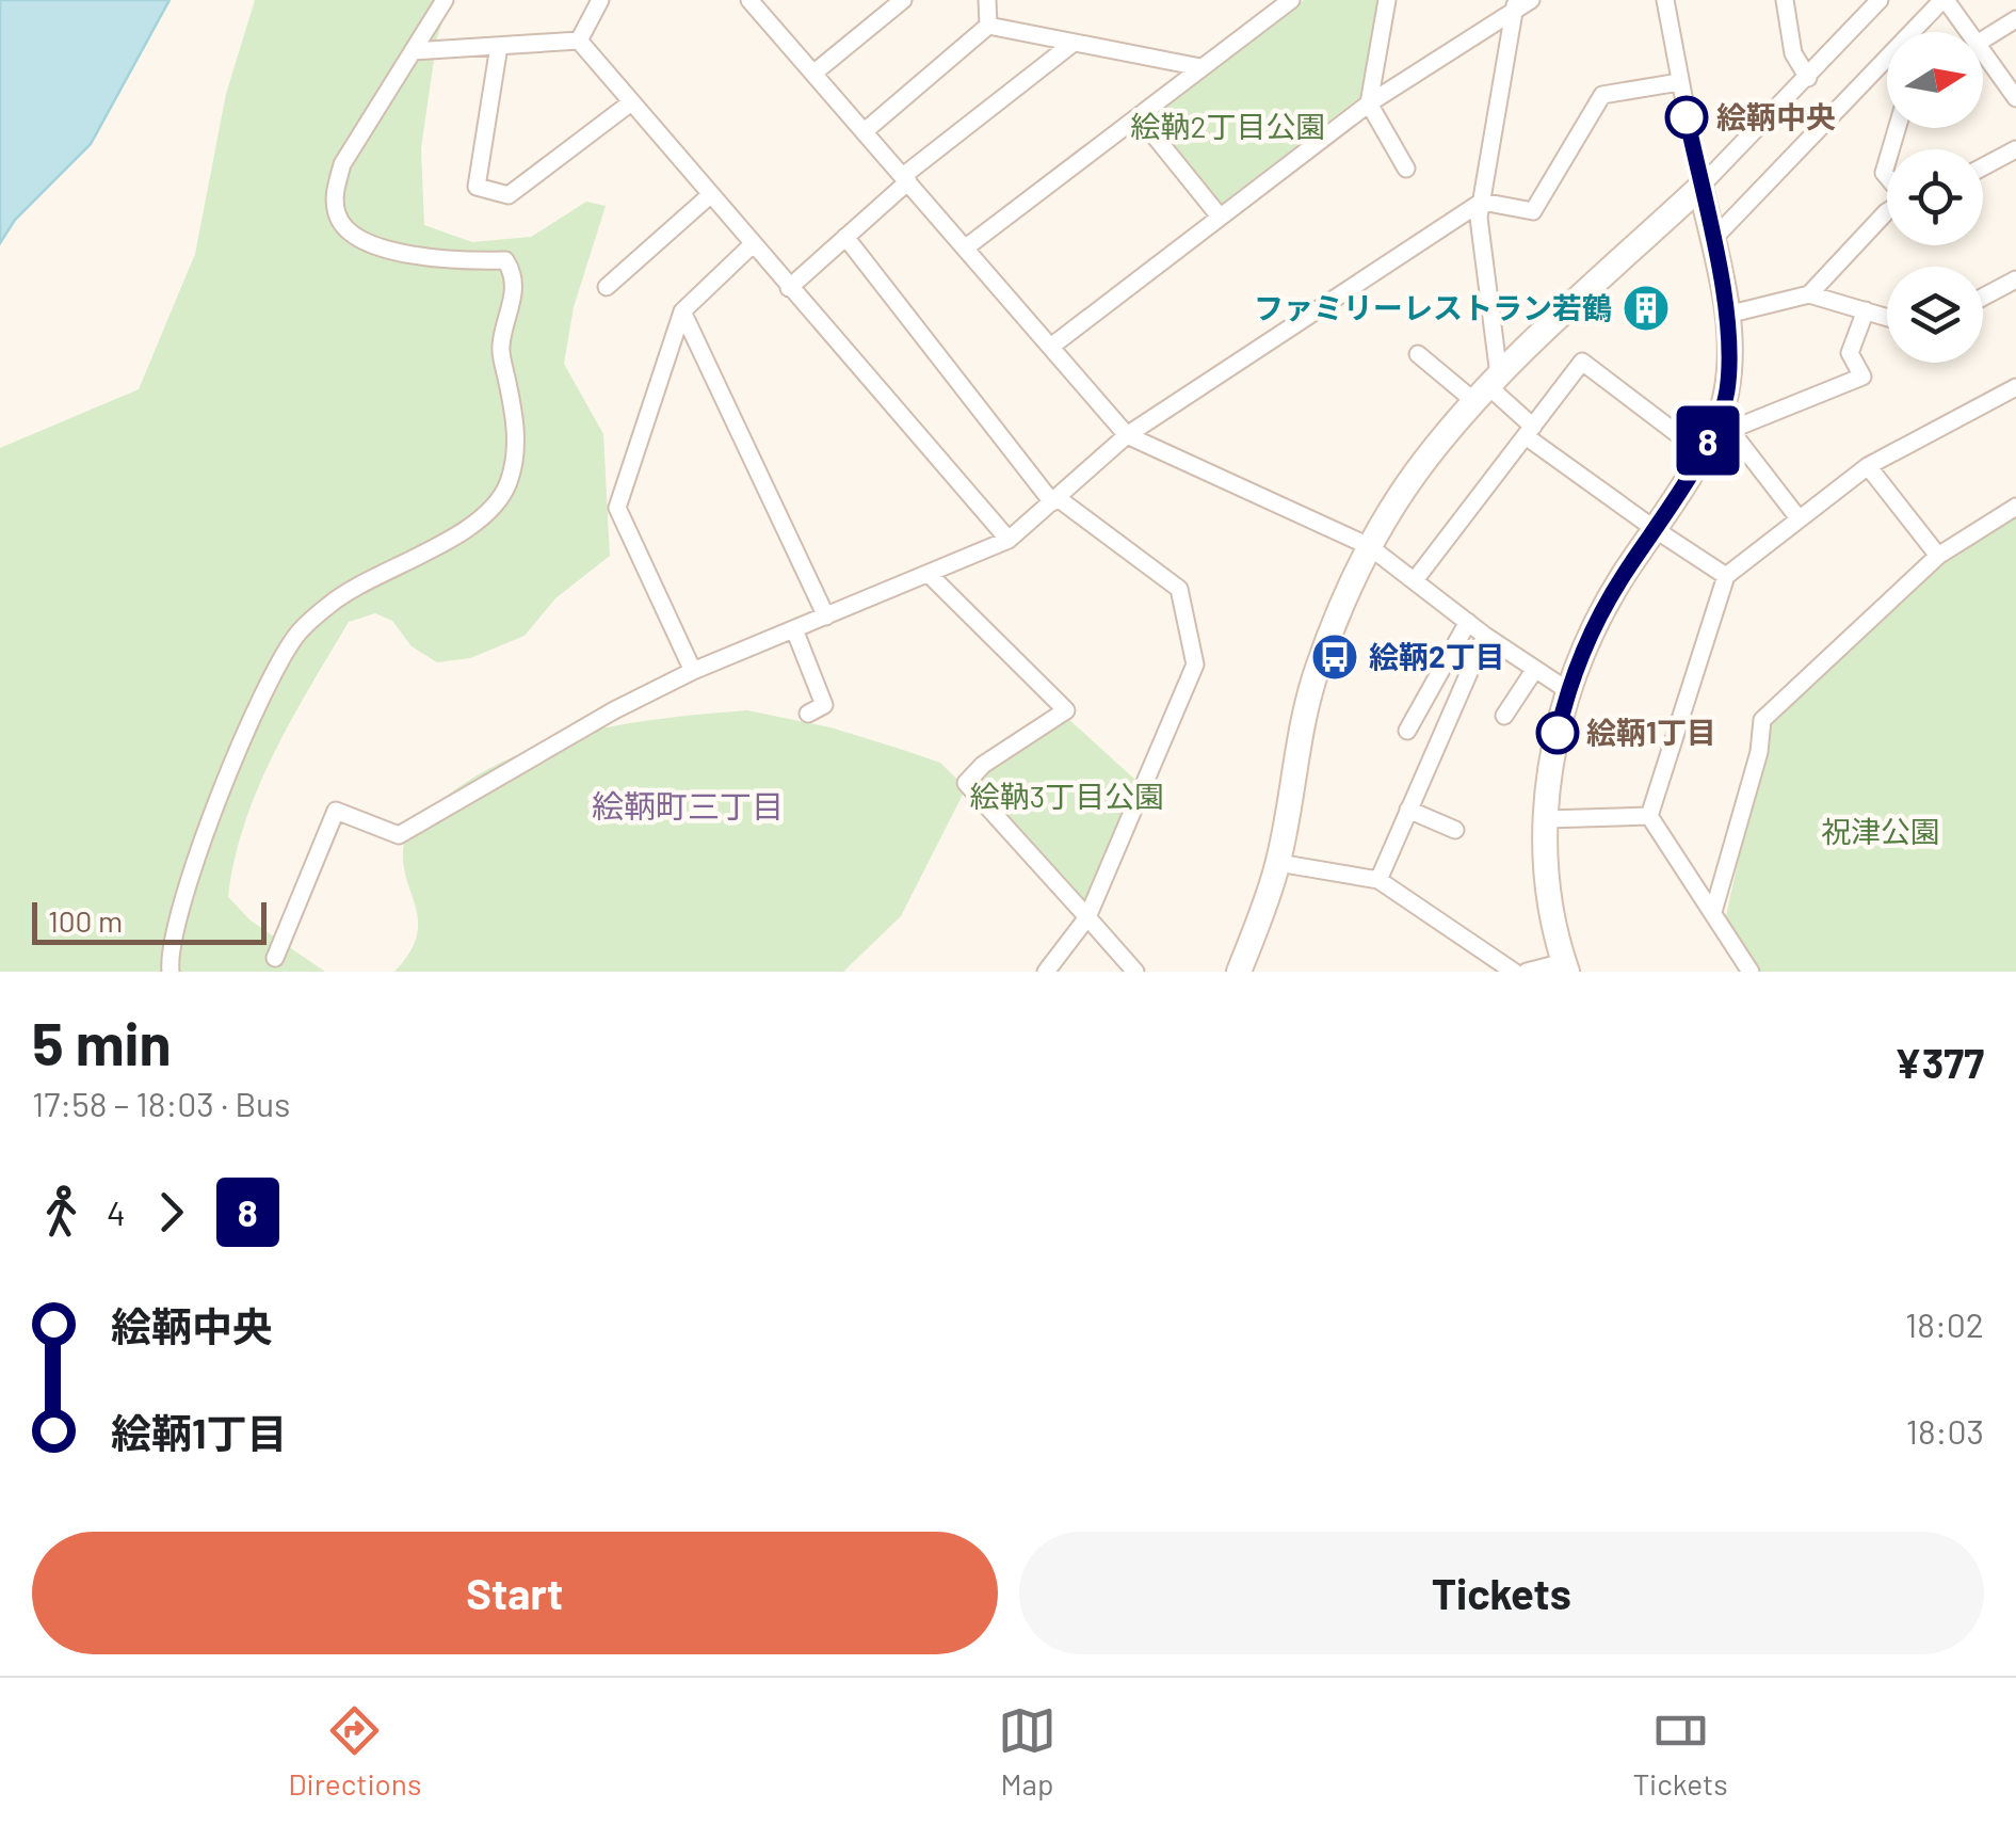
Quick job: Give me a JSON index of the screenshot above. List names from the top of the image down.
{
  "districts": ["絵鞆町三丁目"],
  "parks": ["絵靹2丁目公園", "絵靹3丁目公園", "祝津公園"],
  "places": {
    "other": ["絵鞆中央", "絵鞆1丁目"],
    "building": ["ファミリーレストラン若鶴"],
    "bus stop": ["絵鞆2丁目"]
  },
  "lines": ["bus line 8"],
  "scale_bar": "100 m",
  "north": "right",
  "page": {
    "on_map": "8",
    "scale": "100 m",
    "heading": ["5 min", "17:58 – 18:03 · Bus", "¥377"],
    "legs": ["4", "8"],
    "list": [
      {
        "name": "絵鞆中央",
        "value": "18:02"
      },
      {
        "name": "絵鞆1丁目",
        "value": "18:03"
      }
    ],
    "buttons": ["Start", "Tickets"],
    "tabs": ["Directions", "Map", "Tickets"]
  }
}
